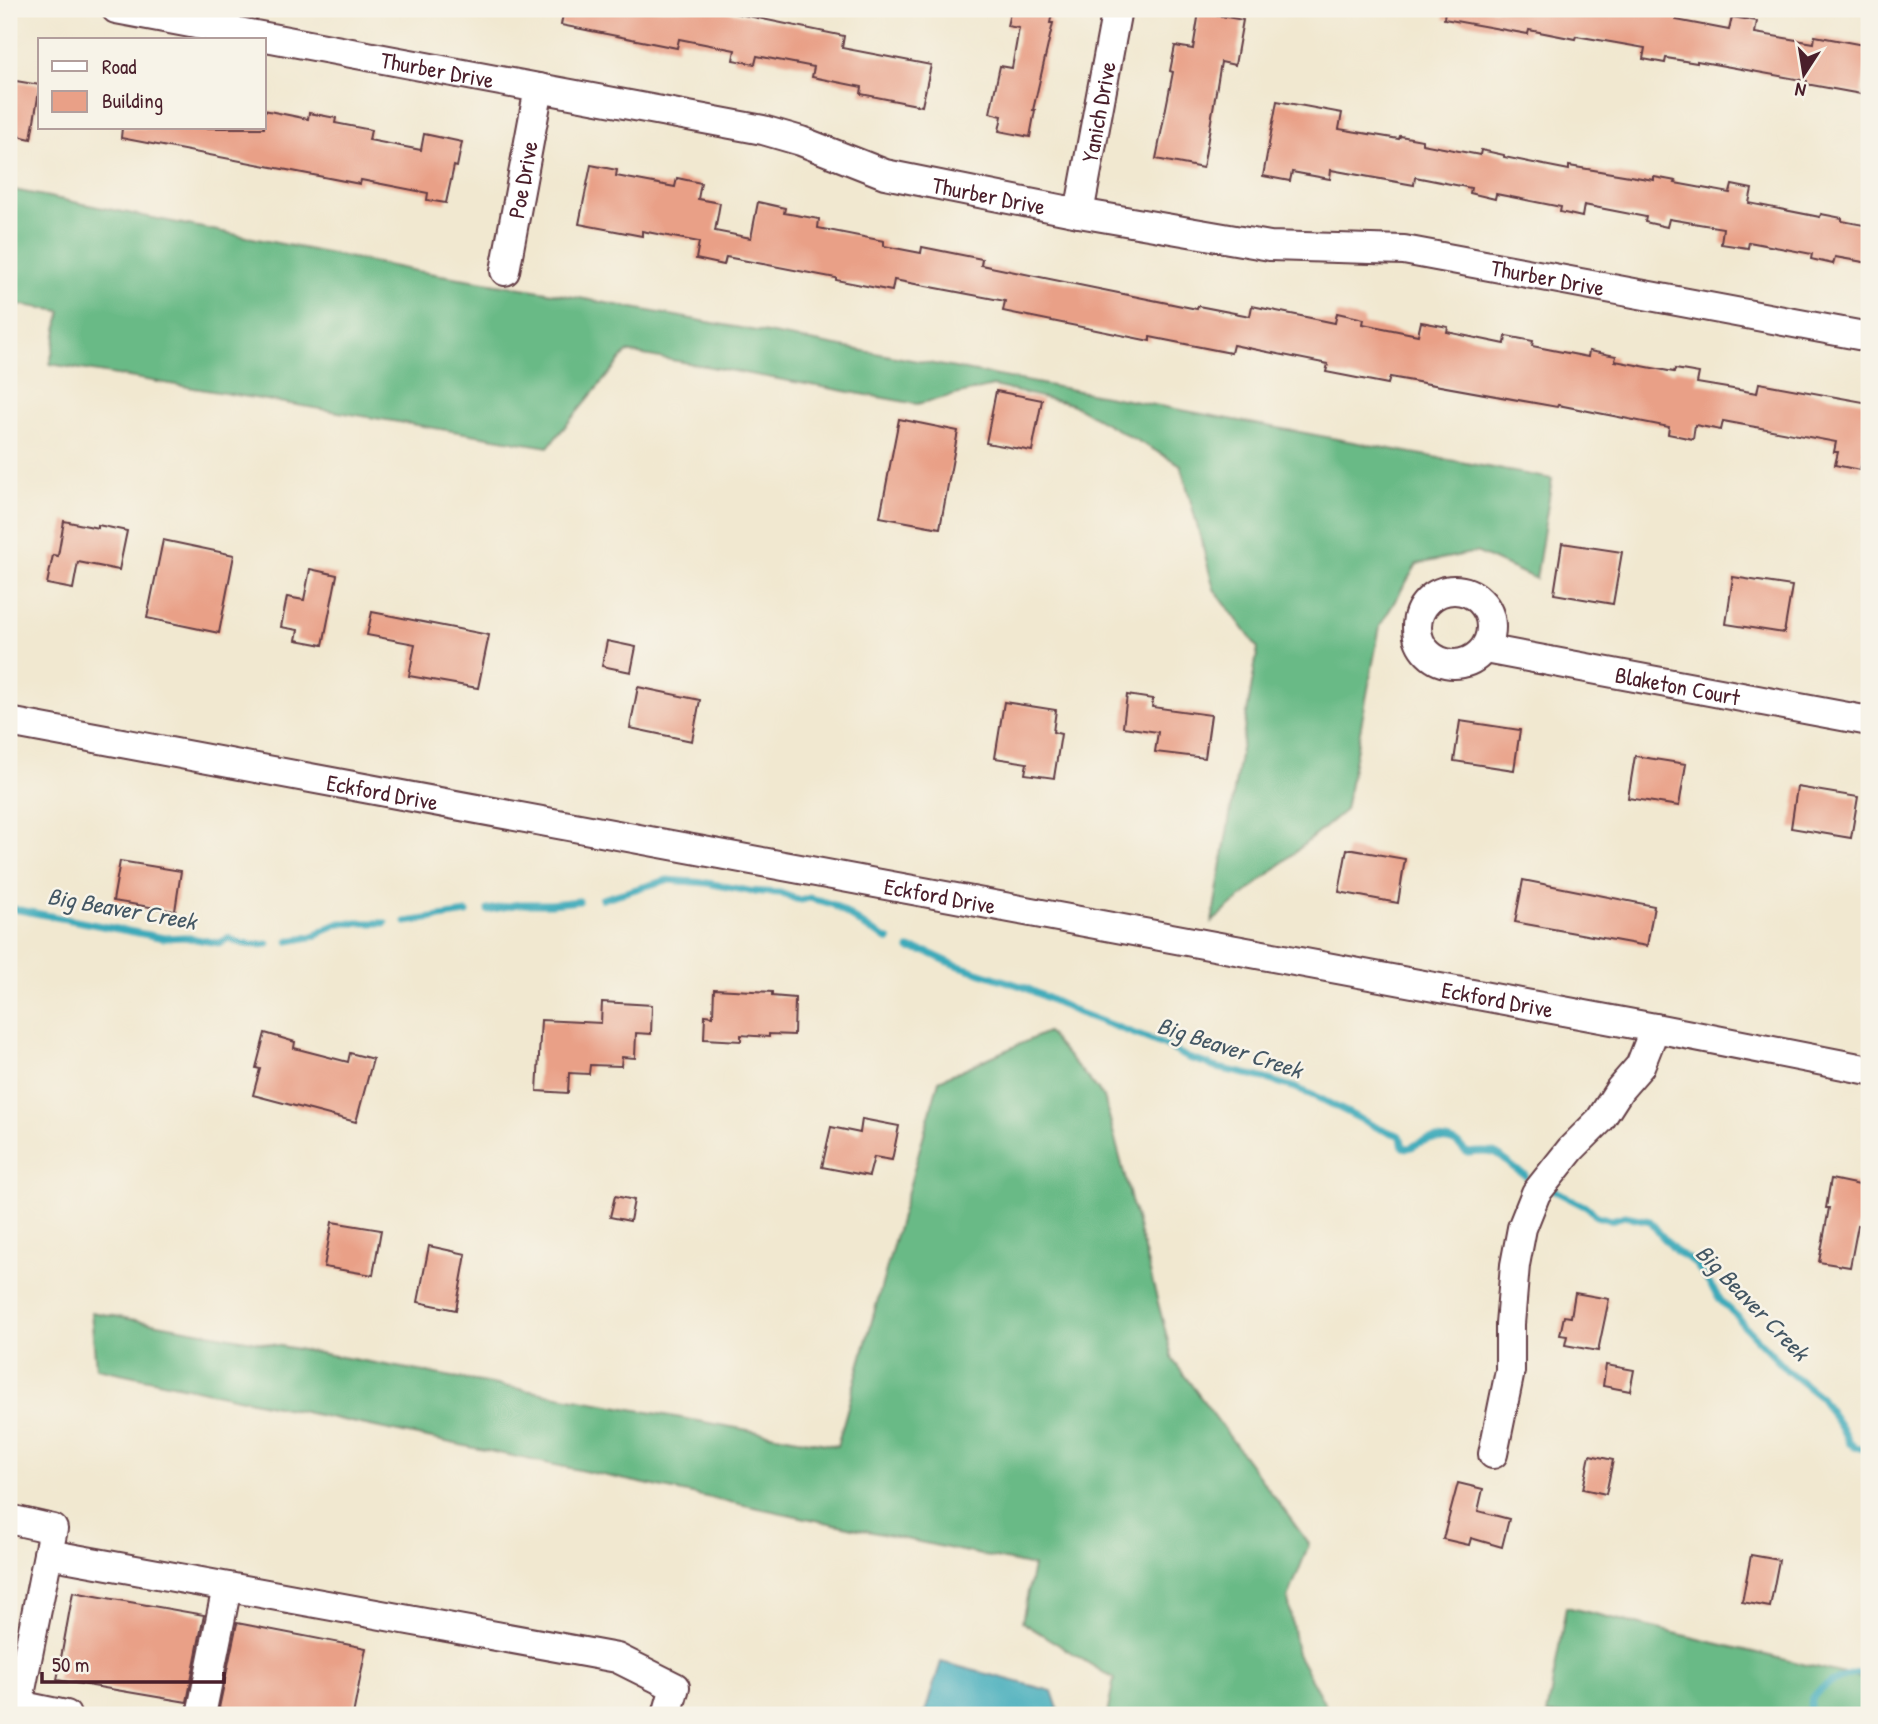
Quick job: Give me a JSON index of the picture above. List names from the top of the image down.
{
  "streets": {
    "street": [
      "Thurber Drive",
      "Yanich Drive",
      "Poe Drive",
      "Blaketon Court",
      "Eckford Drive"
    ]
  },
  "crossings": [
    ["Thurber Drive", "Yanich Drive"],
    ["Thurber Drive", "Poe Drive"]
  ],
  "water": ["Big Beaver Creek"],
  "legend": ["Road", "Building"],
  "scale_bar": "50 m",
  "north": "bottom"
}
